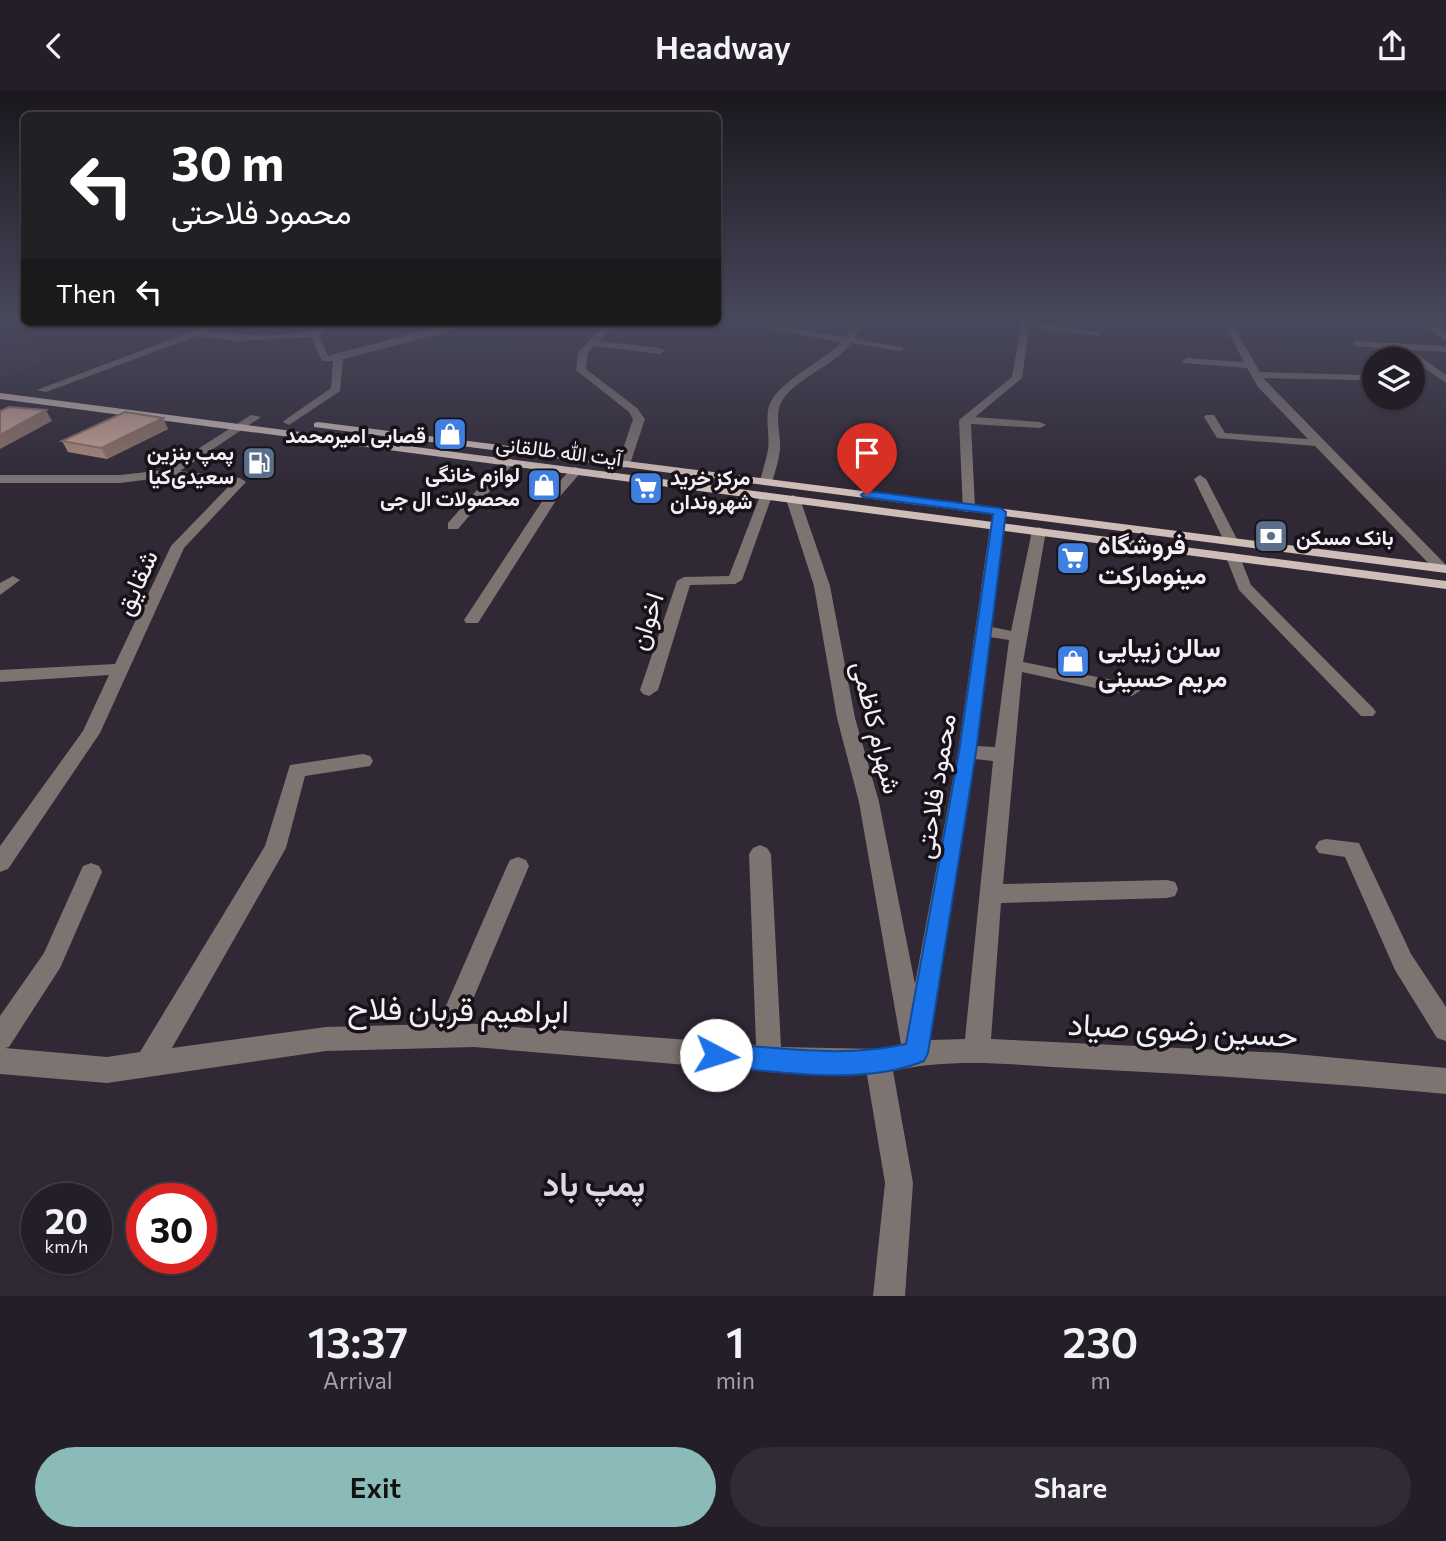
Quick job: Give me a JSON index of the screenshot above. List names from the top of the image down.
{
  "streets": {
    "main road": ["آیت الله طالقانی"],
    "street": [
      "شقایق",
      "اخوان",
      "شهرام کاظمی",
      "محمود فلاحتی",
      "ابراهیم قربان فلاح",
      "حسین رضوی صیاد"
    ]
  },
  "crossings": [
    ["آیت الله طالقانی", "اخوان"],
    ["آیت الله طالقانی", "شهرام کاظمی"],
    ["آیت الله طالقانی", "محمود فلاحتی"],
    ["شهرام کاظمی", "محمود فلاحتی"],
    ["شهرام کاظمی", "ابراهیم قربان فلاح"],
    ["شهرام کاظمی", "حسین رضوی صیاد"],
    ["محمود فلاحتی", "ابراهیم قربان فلاح"],
    ["محمود فلاحتی", "حسین رضوی صیاد"],
    ["ابراهیم قربان فلاح", "حسین رضوی صیاد"]
  ],
  "districts": ["پمپ باد"],
  "places": {
    "shop": ["قصابی امیرمحمد", "لوازم خانگی محصولات ال جی", "سالن زیبایی مریم حسینی"],
    "fuel station": ["پمپ بنزین سعیدی‌کیا"],
    "supermarket": ["مرکز خرید شهروندان", "فروشگاه مینومارکت"],
    "bank": ["بانک مسکن"]
  },
  "page": {
    "header": "Headway",
    "turn": ["30 m", "محمود فلاحتی"],
    "then": "Then",
    "speed": "20 km/h",
    "limit": "30",
    "eta": [
      "13:37",
      "Arrival",
      "1",
      "min",
      "230",
      "m"
    ],
    "buttons": ["Exit", "Share"]
  }
}
